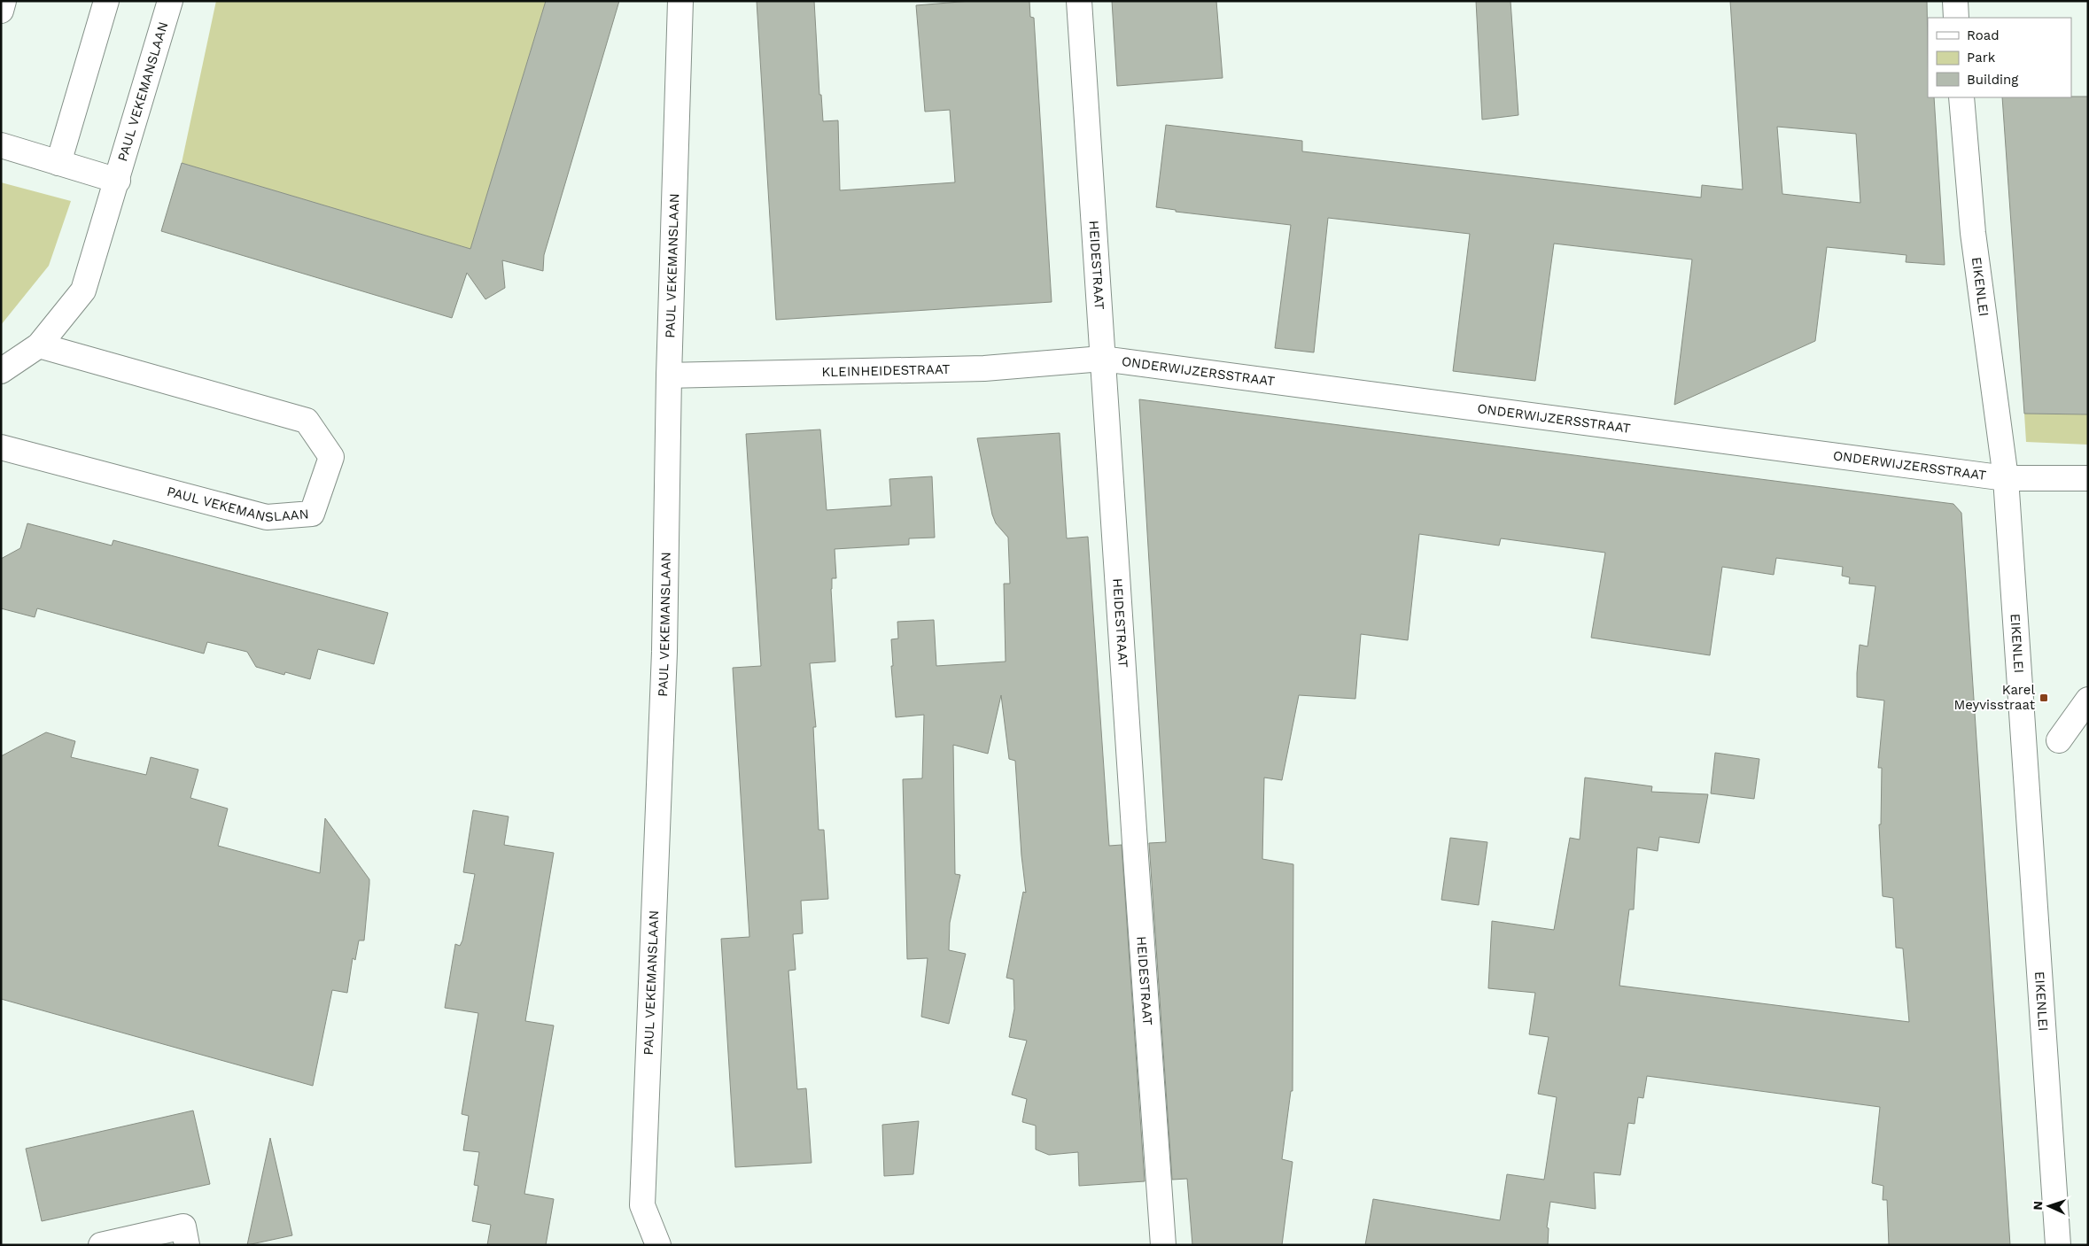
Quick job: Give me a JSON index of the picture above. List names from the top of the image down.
{
  "streets": {
    "street": [
      "PAUL VEKEMANSLAAN",
      "HEIDESTRAAT",
      "EIKENLEI",
      "KLEINHEIDESTRAAT",
      "ONDERWIJZERSSTRAAT"
    ]
  },
  "crossings": [
    ["PAUL VEKEMANSLAAN", "KLEINHEIDESTRAAT"],
    ["HEIDESTRAAT", "KLEINHEIDESTRAAT"],
    ["HEIDESTRAAT", "ONDERWIJZERSSTRAAT"],
    ["EIKENLEI", "ONDERWIJZERSSTRAAT"],
    ["KLEINHEIDESTRAAT", "ONDERWIJZERSSTRAAT"]
  ],
  "places": {
    "transit": ["Karel Meyvisstraat"]
  },
  "legend": ["Road", "Park", "Building"],
  "north": "left"
}
